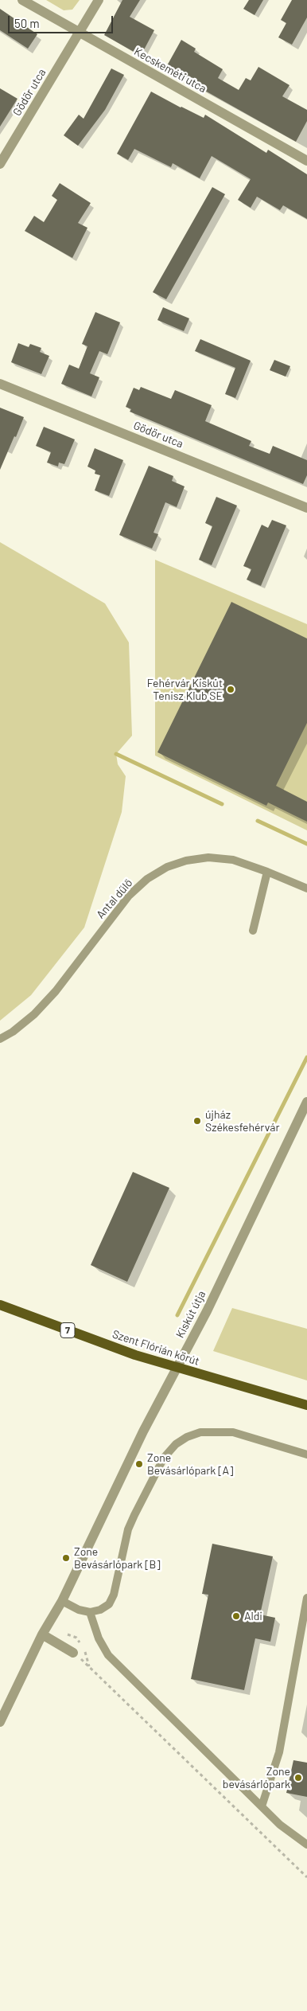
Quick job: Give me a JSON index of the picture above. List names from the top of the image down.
{
  "streets": {
    "main road": ["7", "Szent Flórián körút"],
    "street": ["Kecskeméti utca", "Gödör utca", "Kiskút útja"],
    "lane": ["Antal dűlő"]
  },
  "crossings": [
    ["Kecskeméti utca", "Gödör utca"],
    ["Kiskút útja", "Szent Flórián körút"]
  ],
  "places": [
    "Fehérvár Kiskút Tenisz Klub SE",
    "újház Székesfehérvár",
    "Zone Bevásárlópark [A]",
    "Zone Bevásárlópark [B]",
    "Aldi",
    "Zone bevásárlópark"
  ],
  "scale_bar": "50 m"
}
